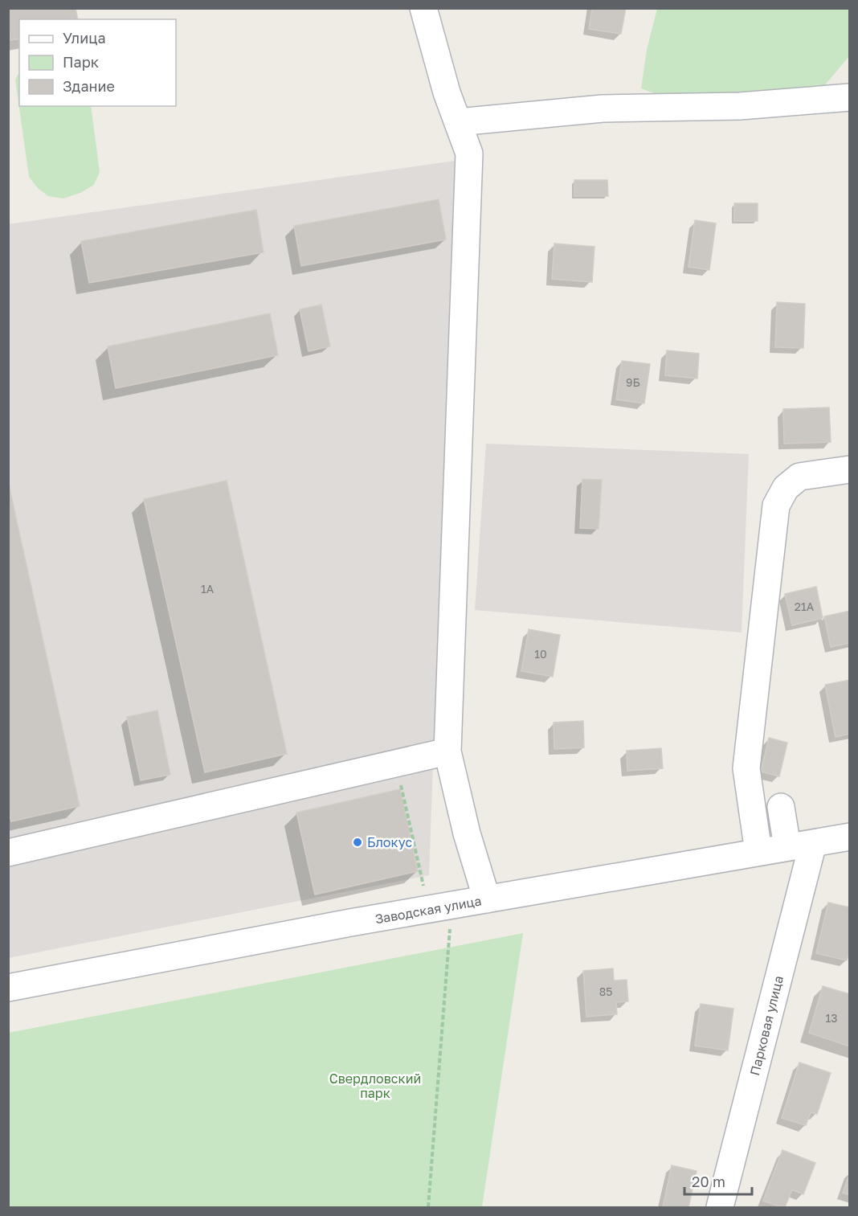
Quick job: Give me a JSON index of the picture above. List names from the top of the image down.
{
  "streets": {
    "street": ["Заводская улица", "Парковая улица"]
  },
  "crossings": [
    ["Заводская улица", "Парковая улица"]
  ],
  "parks": ["Свердловский парк"],
  "places": ["Блокус"],
  "house_numbers": [
    "9Б",
    "1А",
    "21А",
    "10",
    "85",
    "13"
  ],
  "legend": ["Улица", "Парк", "Здание"],
  "scale_bar": "20 m"
}
